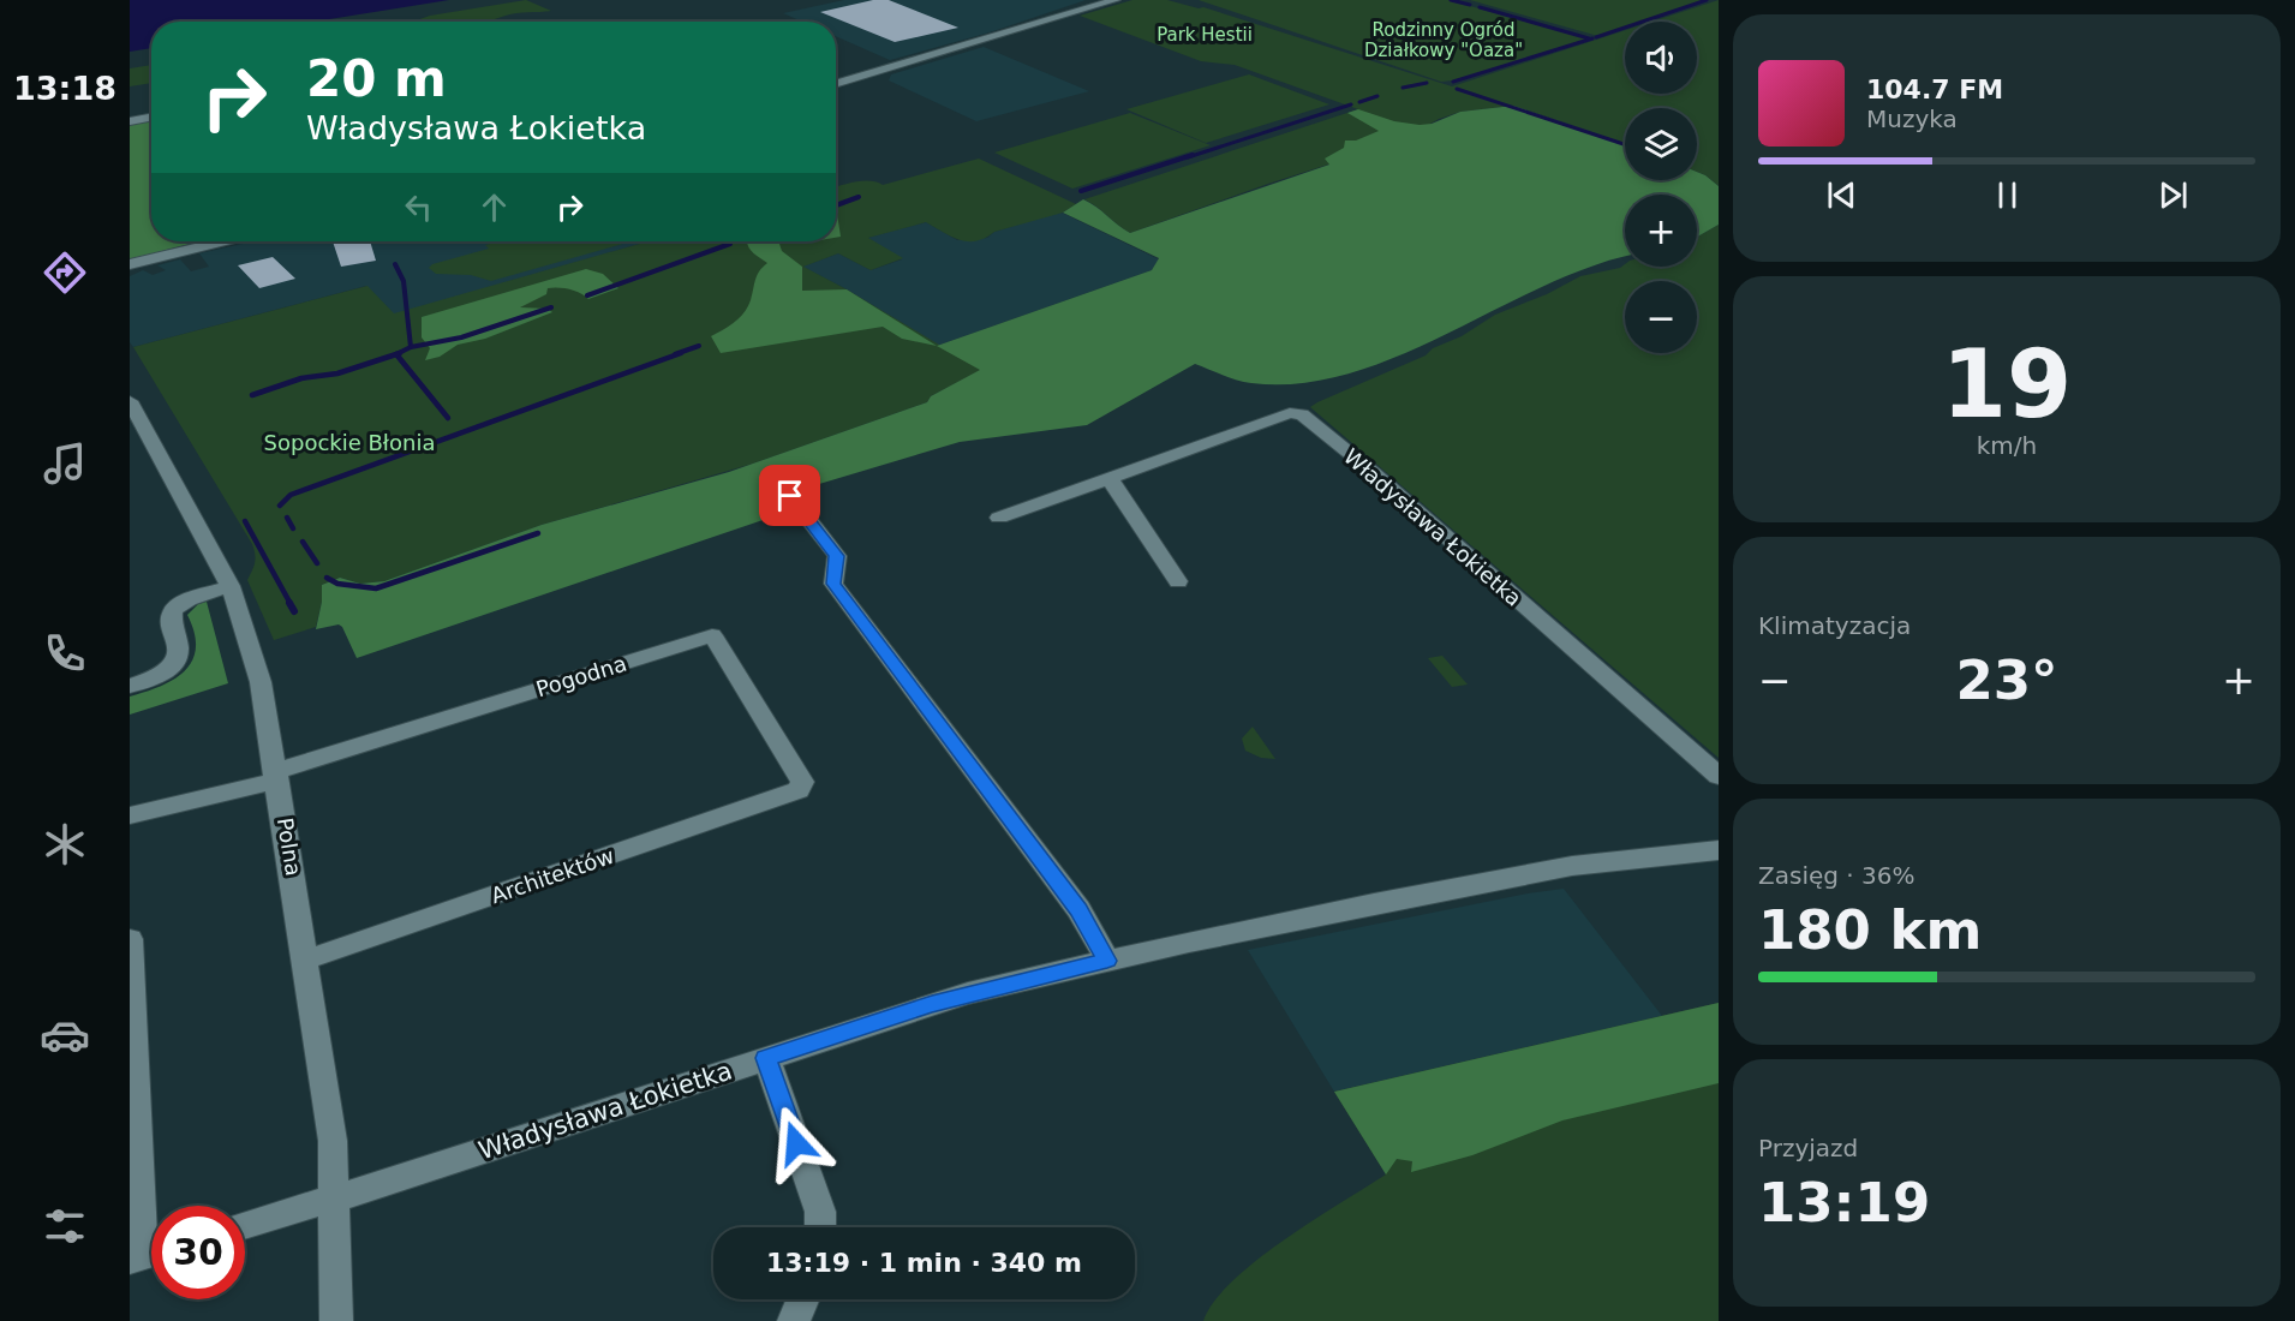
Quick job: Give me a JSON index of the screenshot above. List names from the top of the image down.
{
  "streets": {
    "street": [
      "Władysława Łokietka",
      "Pogodna",
      "Polna",
      "Architektów"
    ]
  },
  "crossings": [
    ["Władysława Łokietka", "Polna"],
    ["Pogodna", "Polna"],
    ["Pogodna", "Architektów"],
    ["Polna", "Architektów"]
  ],
  "parks": ["Rodzinny Ogród Działkowy \"Oaza\"", "Park Hestii", "Sopockie Błonia"],
  "page": {
    "tabs": "13:18",
    "map_buttons": ["+", "−"],
    "turn": ["20 m", "Władysława Łokietka"],
    "song": ["104.7 FM", "Muzyka"],
    "tile": [
      ["19", "km/h"],
      "Klimatyzacja",
      ["Zasięg · 36%", "180 km"],
      ["Przyjazd", "13:19"]
    ],
    "heat": ["−", "23°", "+"],
    "limit": "30",
    "trip": "13:19 · 1 min · 340 m"
  }
}
